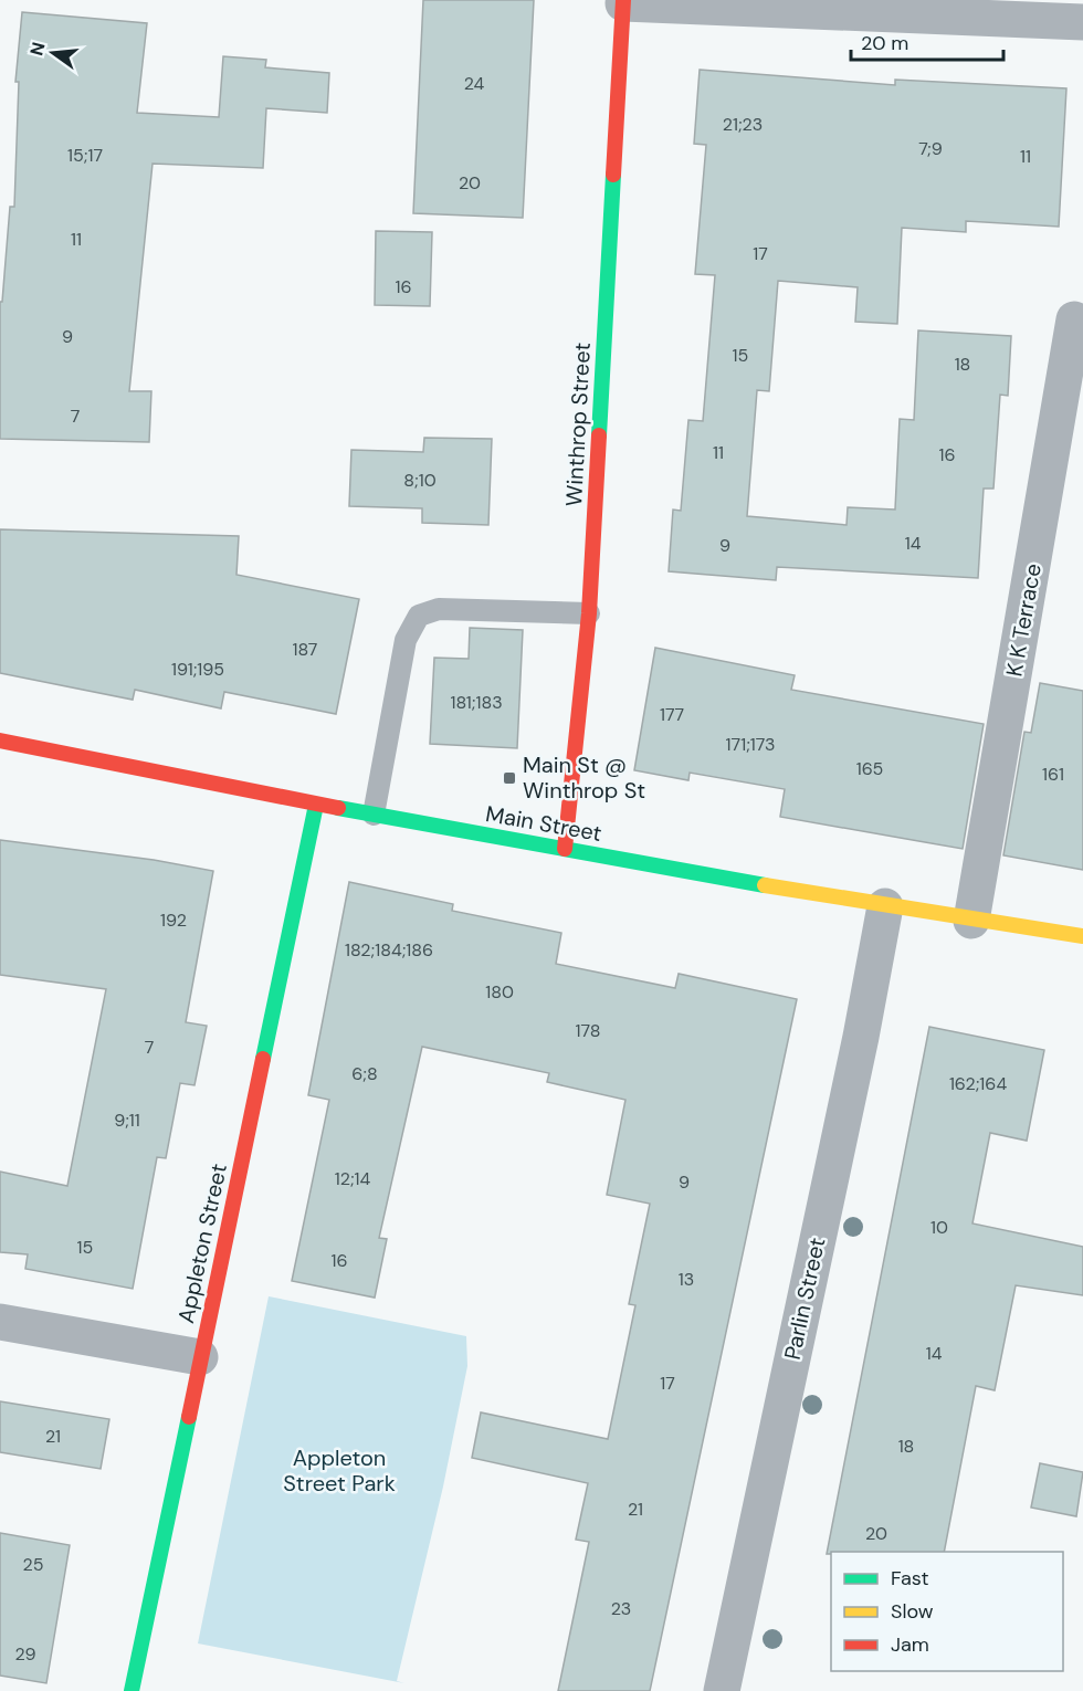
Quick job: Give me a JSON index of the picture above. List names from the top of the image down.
{
  "streets": {
    "street": [
      "Winthrop Street",
      "K K Terrace",
      "Main Street",
      "Appleton Street",
      "Parlin Street"
    ]
  },
  "crossings": [
    ["Winthrop Street", "Main Street"],
    ["K K Terrace", "Main Street"],
    ["Main Street", "Appleton Street"],
    ["Main Street", "Parlin Street"]
  ],
  "parks": ["Appleton Street Park"],
  "places": {
    "transit": ["Main St @ Winthrop St"]
  },
  "house_numbers": [
    "24",
    "21;23",
    "7;9",
    "15;17",
    "11",
    "20",
    "11",
    "17",
    "16",
    "9",
    "15",
    "18",
    "7",
    "11",
    "16",
    "8;10",
    "14",
    "9",
    "187",
    "191;195",
    "181;183",
    "177",
    "171;173",
    "165",
    "161",
    "192",
    "182;184;186",
    "180",
    "178",
    "7",
    "6;8",
    "162;164",
    "9;11",
    "12;14",
    "9",
    "10",
    "15",
    "16",
    "13",
    "14",
    "17",
    "21",
    "18",
    "21",
    "20",
    "25",
    "23",
    "29"
  ],
  "legend": ["Fast", "Slow", "Jam"],
  "scale_bar": "20 m",
  "north": "left"
}
